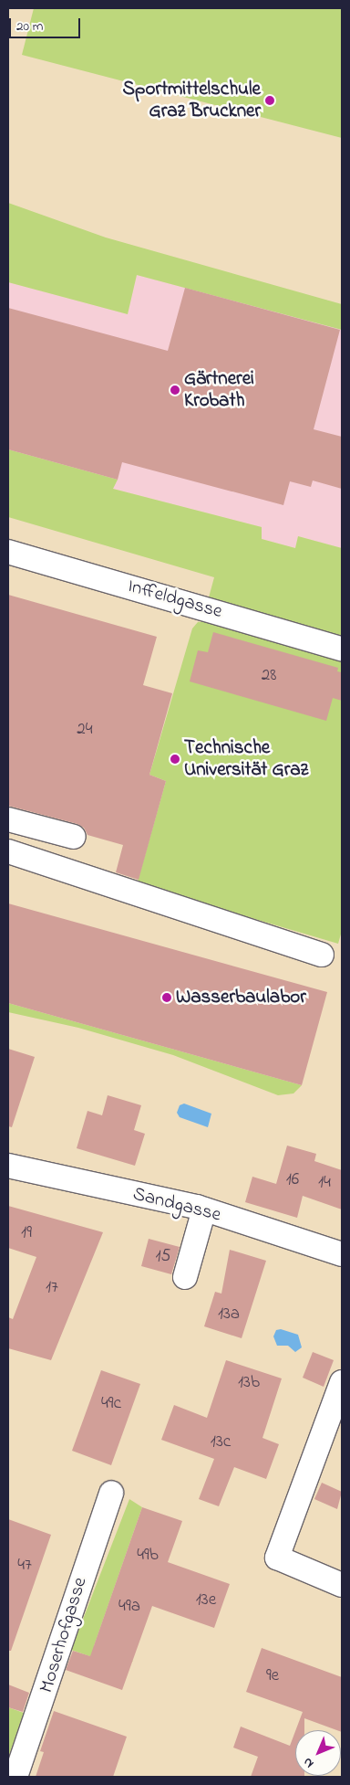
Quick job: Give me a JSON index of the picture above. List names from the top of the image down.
{
  "streets": {
    "street": ["Inffeldgasse", "Sandgasse", "Moserhofgasse"]
  },
  "places": [
    "Sportmittelschule Graz Bruckner",
    "Gärtnerei Krobath",
    "Technische Universität Graz",
    "Wasserbaulabor"
  ],
  "house_numbers": [
    "28",
    "24",
    "16",
    "14",
    "19",
    "15",
    "17",
    "13a",
    "13b",
    "49c",
    "13c",
    "49b",
    "47",
    "13e",
    "49a",
    "9e"
  ],
  "scale_bar": "20 m",
  "north": "bottom left"
}
